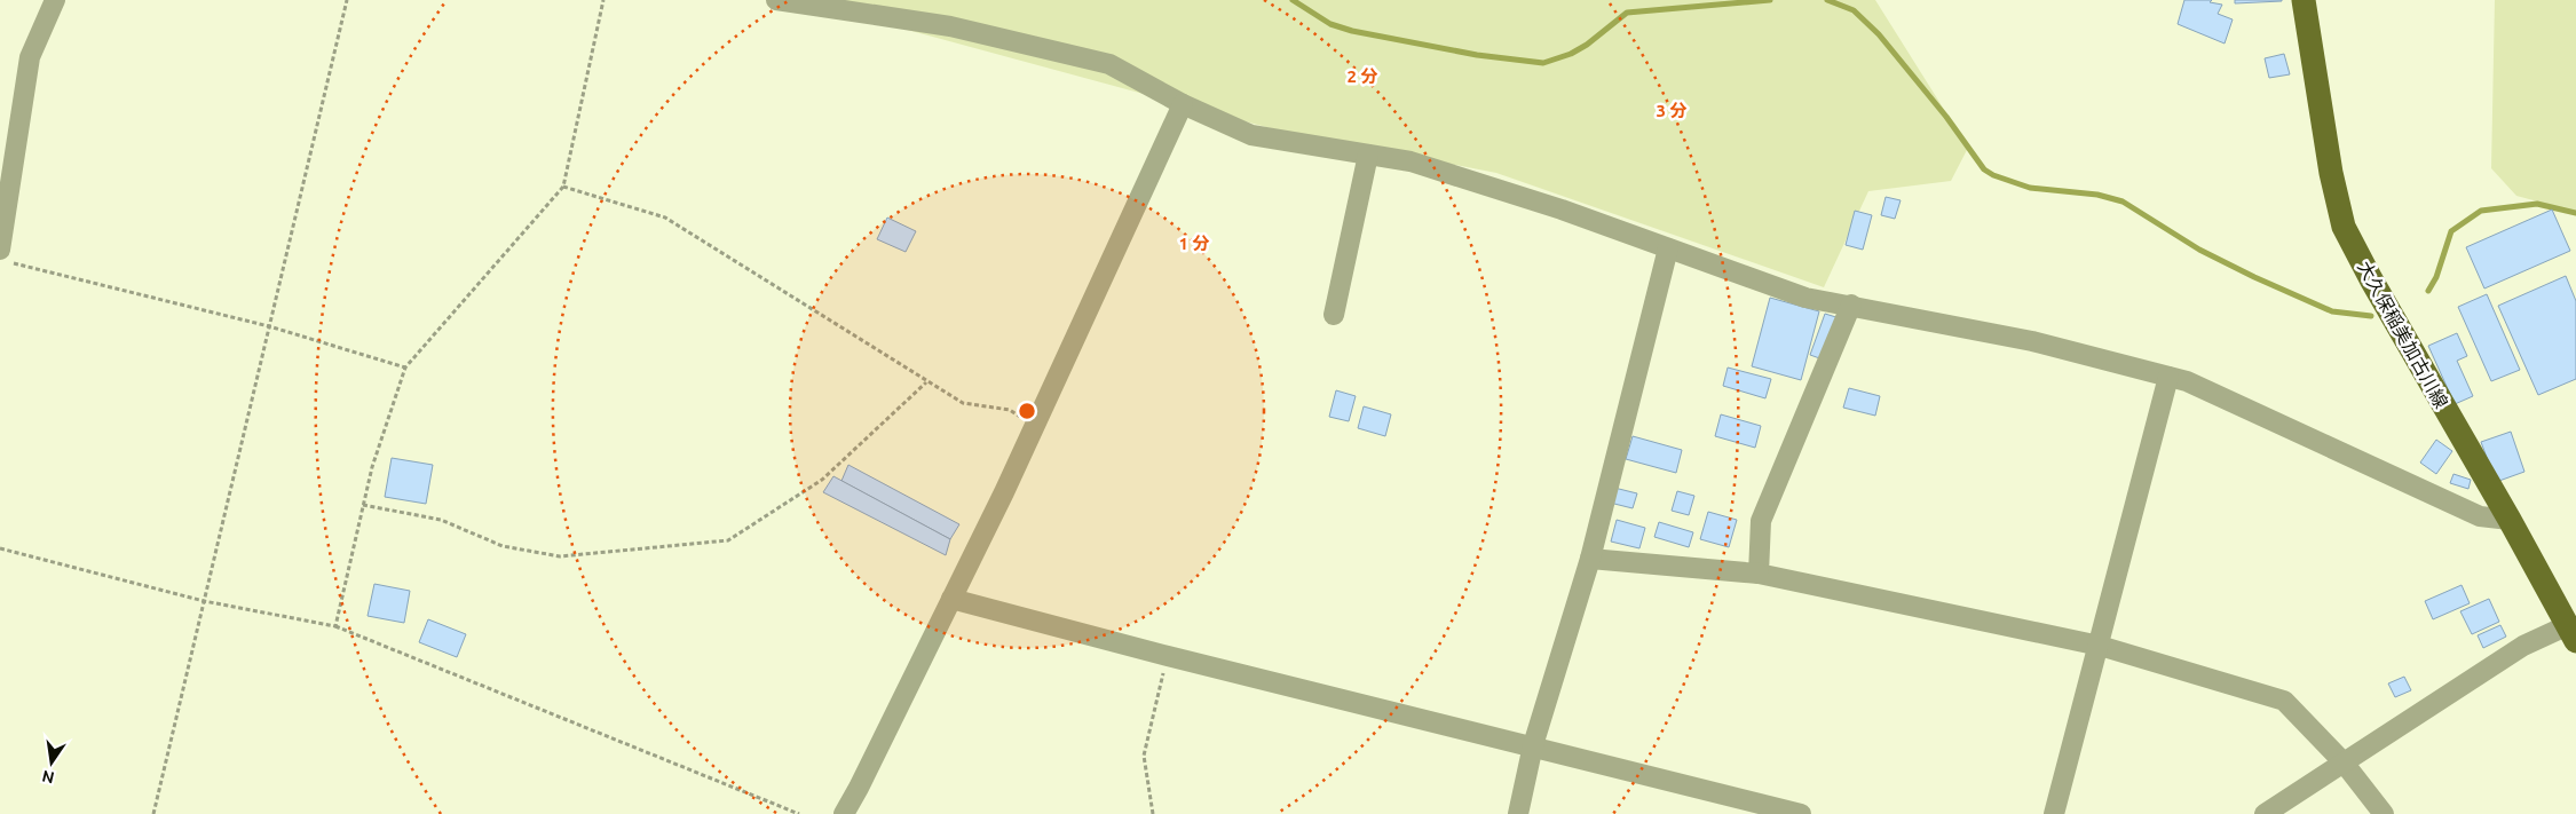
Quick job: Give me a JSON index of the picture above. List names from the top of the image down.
{
  "streets": {
    "main road": ["大久保稲美加古川線"]
  },
  "north": "bottom",
  "rings": ["2 分", "3 分", "1 分"]
}
